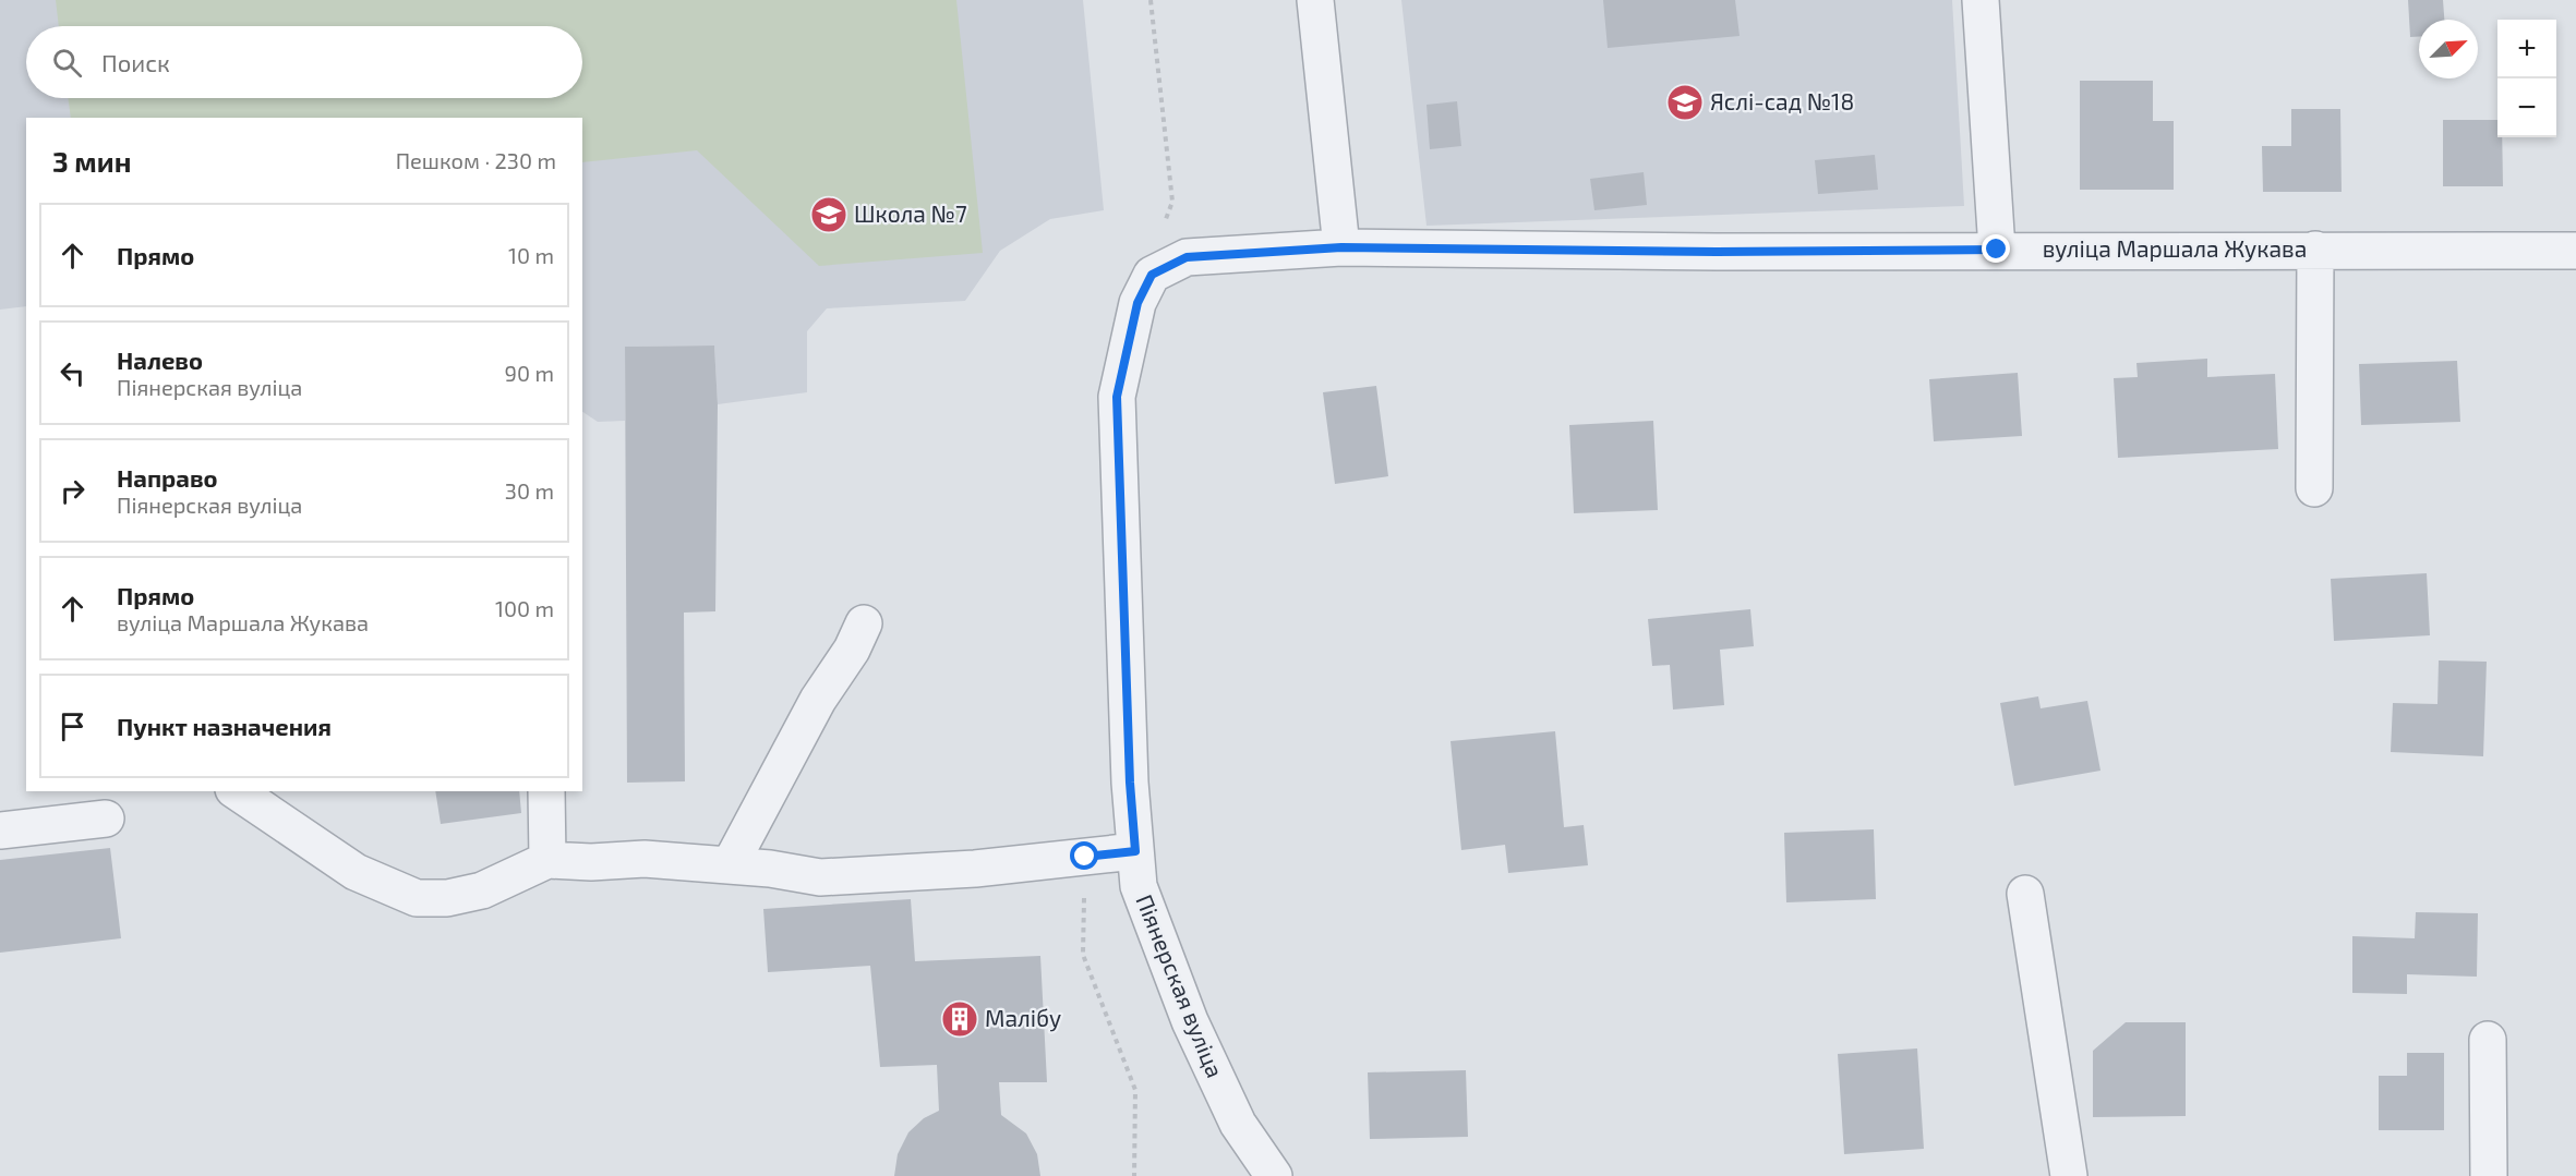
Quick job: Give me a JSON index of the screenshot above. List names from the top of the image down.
{
  "streets": {
    "street": ["вуліца Маршала Жукава", "Піянерская вуліца"]
  },
  "crossings": [
    ["вуліца Маршала Жукава", "Піянерская вуліца"]
  ],
  "places": {
    "school or university": ["Яслі-сад №18", "Школа №7"],
    "building": ["Малібу"]
  },
  "north": "top right",
  "page": {
    "map_buttons": ["+", "−"],
    "search": "Поиск",
    "heading": ["3 мин", "Пешком · 230 m"],
    "list": [
      ["Прямо", "10 m"],
      ["Налево", "Піянерская вуліца", "90 m"],
      ["Направо", "Піянерская вуліца", "30 m"],
      ["Прямо", "вуліца Маршала Жукава", "100 m"],
      "Пункт назначения"
    ]
  }
}
